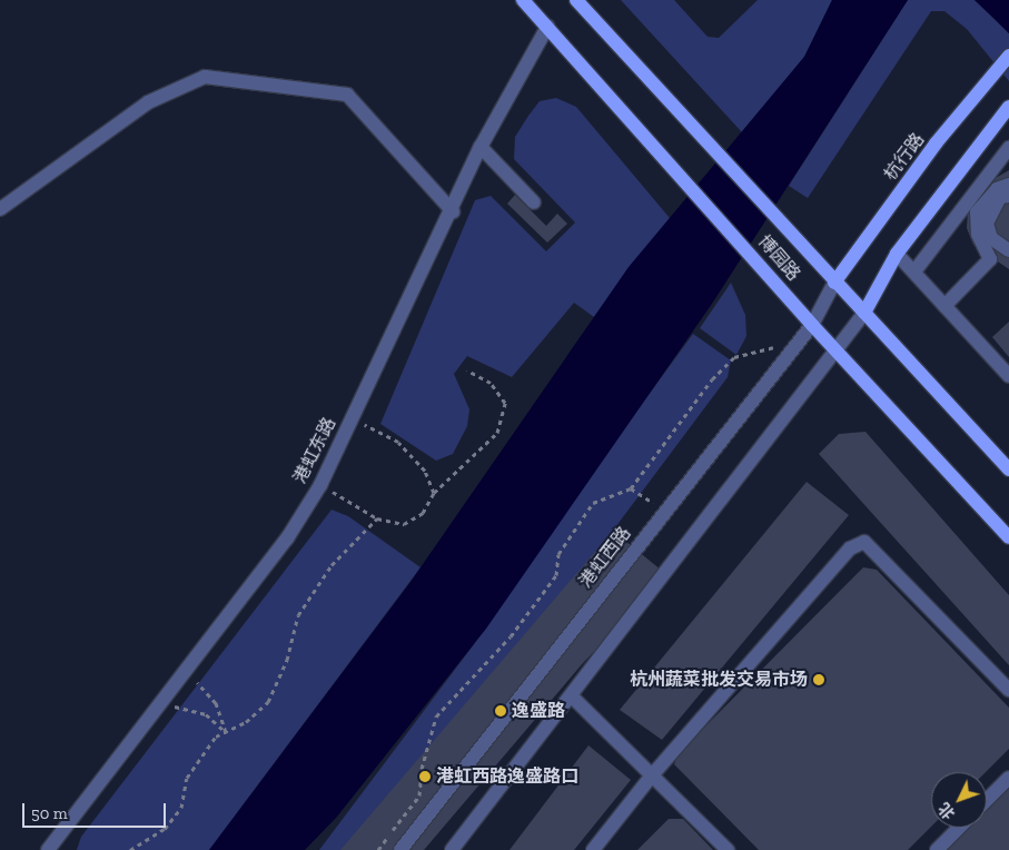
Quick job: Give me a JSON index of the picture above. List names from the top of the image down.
{
  "streets": {
    "main road": ["杭行路", "博园路"],
    "street": ["港虹东路", "港虹西路"]
  },
  "crossings": [
    ["杭行路", "博园路"],
    ["杭行路", "港虹西路"],
    ["博园路", "港虹东路"],
    ["博园路", "港虹西路"]
  ],
  "places": ["杭州蔬菜批发交易市场", "逸盛路", "港虹西路逸盛路口"],
  "scale_bar": "50 m",
  "north": "bottom left"
}
